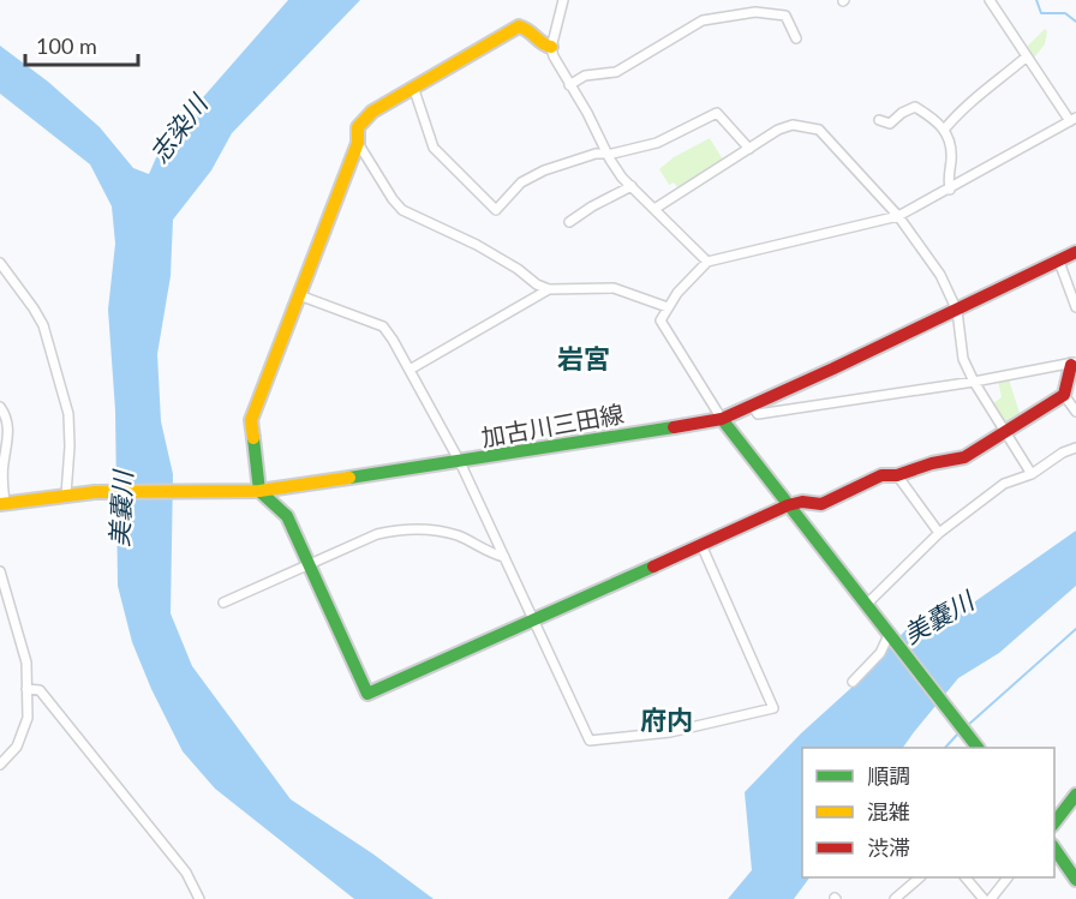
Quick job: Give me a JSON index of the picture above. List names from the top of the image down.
{
  "streets": {
    "street": ["加古川三田線"]
  },
  "districts": ["岩宮", "府内"],
  "water": ["志染川", "美嚢川"],
  "legend": ["順調", "混雑", "渋滞"],
  "scale_bar": "100 m"
}
